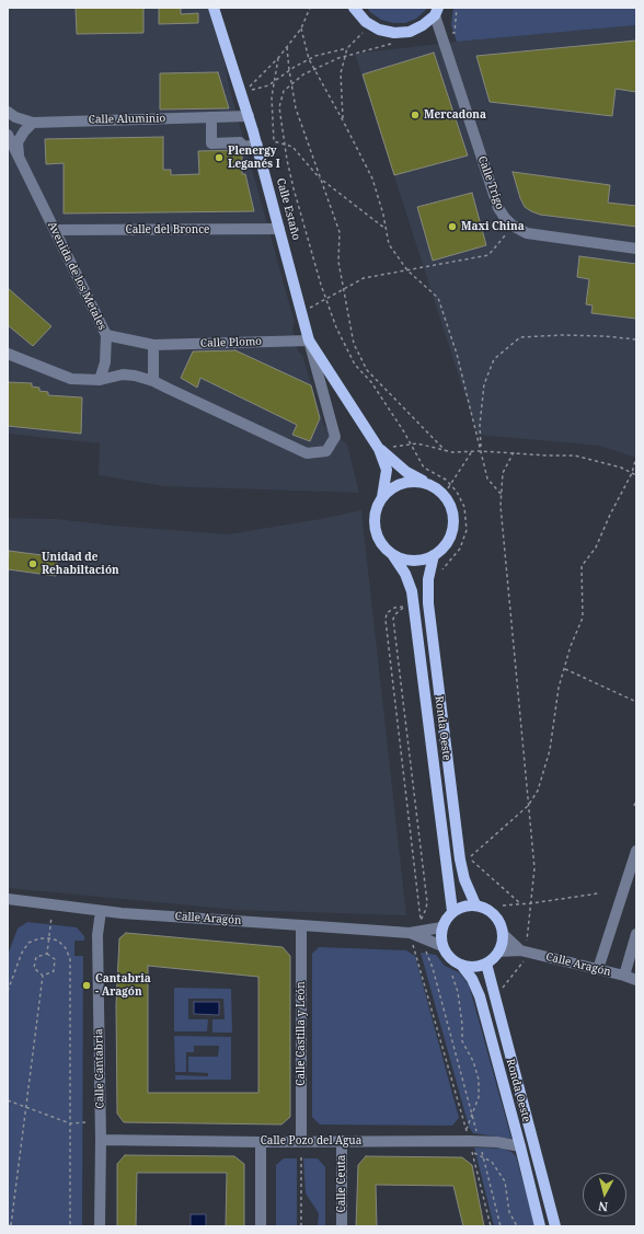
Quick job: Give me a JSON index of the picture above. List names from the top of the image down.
{
  "streets": {
    "main road": ["Calle Estaño", "Ronda Oeste"],
    "street": [
      "Calle Aluminio",
      "Calle Trigo",
      "Calle del Bronce",
      "Avenida de los Metales",
      "Calle Plomo",
      "Calle Aragón",
      "Calle Castilla y León",
      "Calle Cantabria",
      "Calle Pozo del Agua",
      "Calle Ceuta"
    ]
  },
  "crossings": [
    ["Calle Aluminio", "Calle Estaño"],
    ["Calle Estaño", "Calle del Bronce"],
    ["Calle Estaño", "Calle Plomo"],
    ["Calle Estaño", "Ronda Oeste"],
    ["Calle del Bronce", "Avenida de los Metales"],
    ["Avenida de los Metales", "Calle Plomo"],
    ["Ronda Oeste", "Calle Aragón"],
    ["Ronda Oeste", "Calle Pozo del Agua"],
    ["Calle Aragón", "Calle Castilla y León"],
    ["Calle Aragón", "Calle Cantabria"],
    ["Calle Castilla y León", "Calle Pozo del Agua"],
    ["Calle Cantabria", "Calle Pozo del Agua"],
    ["Calle Pozo del Agua", "Calle Ceuta"]
  ],
  "places": [
    "Mercadona",
    "Plenergy Leganés I",
    "Maxi China",
    "Unidad de Rehabiltación",
    "Cantabria - Aragón"
  ],
  "north": "bottom"
}
